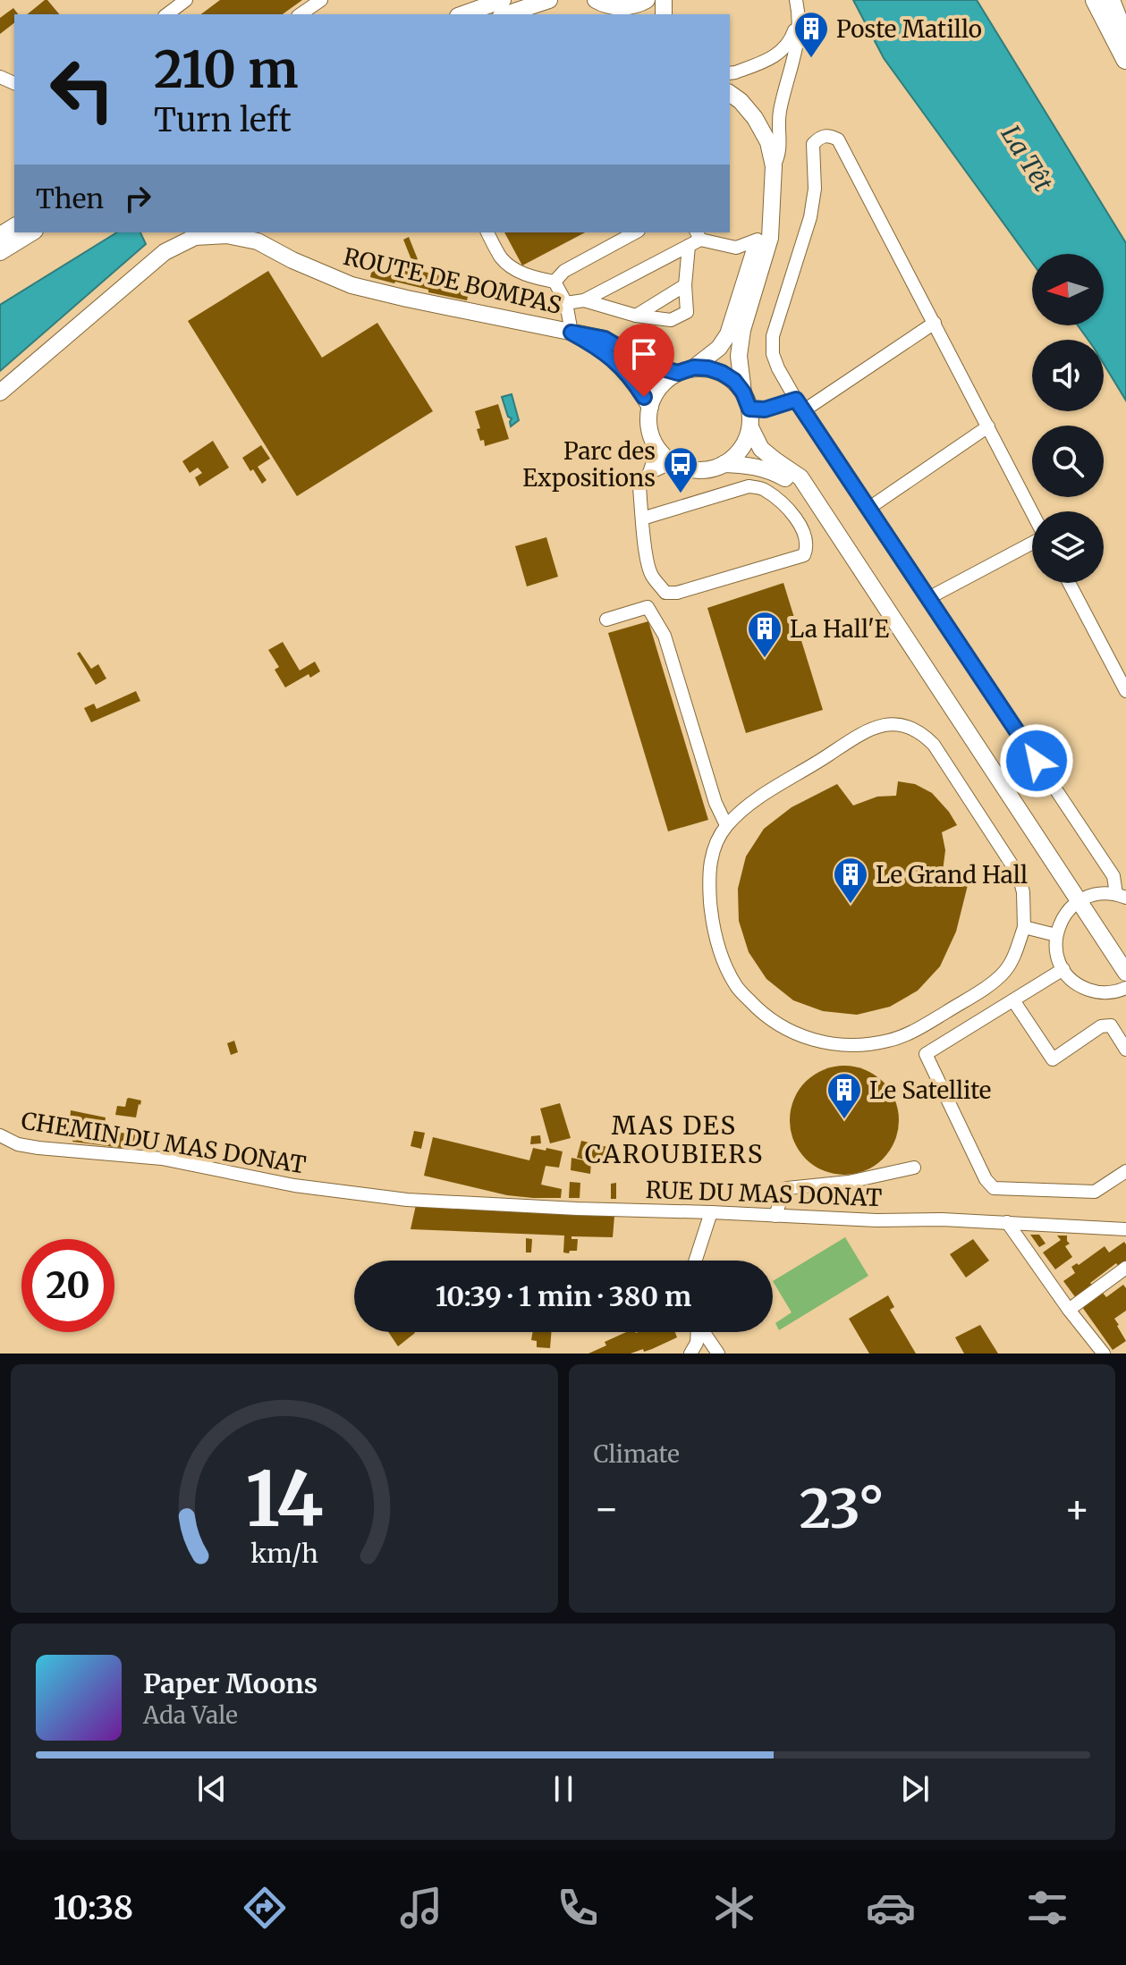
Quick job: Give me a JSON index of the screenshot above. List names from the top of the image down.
{
  "streets": {
    "main road": ["ROUTE DE BOMPAS"],
    "street": ["CHEMIN DU MAS DONAT", "RUE DU MAS DONAT"]
  },
  "crossings": [
    ["CHEMIN DU MAS DONAT", "RUE DU MAS DONAT"]
  ],
  "districts": ["MAS DES CAROUBIERS"],
  "water": ["La Têt"],
  "places": {
    "building": [
      "Poste Matillo",
      "La Hall'E",
      "Le Grand Hall",
      "Le Satellite"
    ],
    "bus stop": ["Parc des Expositions"]
  },
  "north": "left",
  "page": {
    "turn": ["210 m", "Turn left"],
    "then": "Then",
    "limit": "20",
    "trip": "10:39 · 1 min · 380 m",
    "tile": "Climate",
    "heat": ["−", "23°", "+"],
    "song": ["Paper Moons", "Ada Vale"],
    "tabs": "10:38",
    "gauge": ["14", "km/h"]
  }
}
